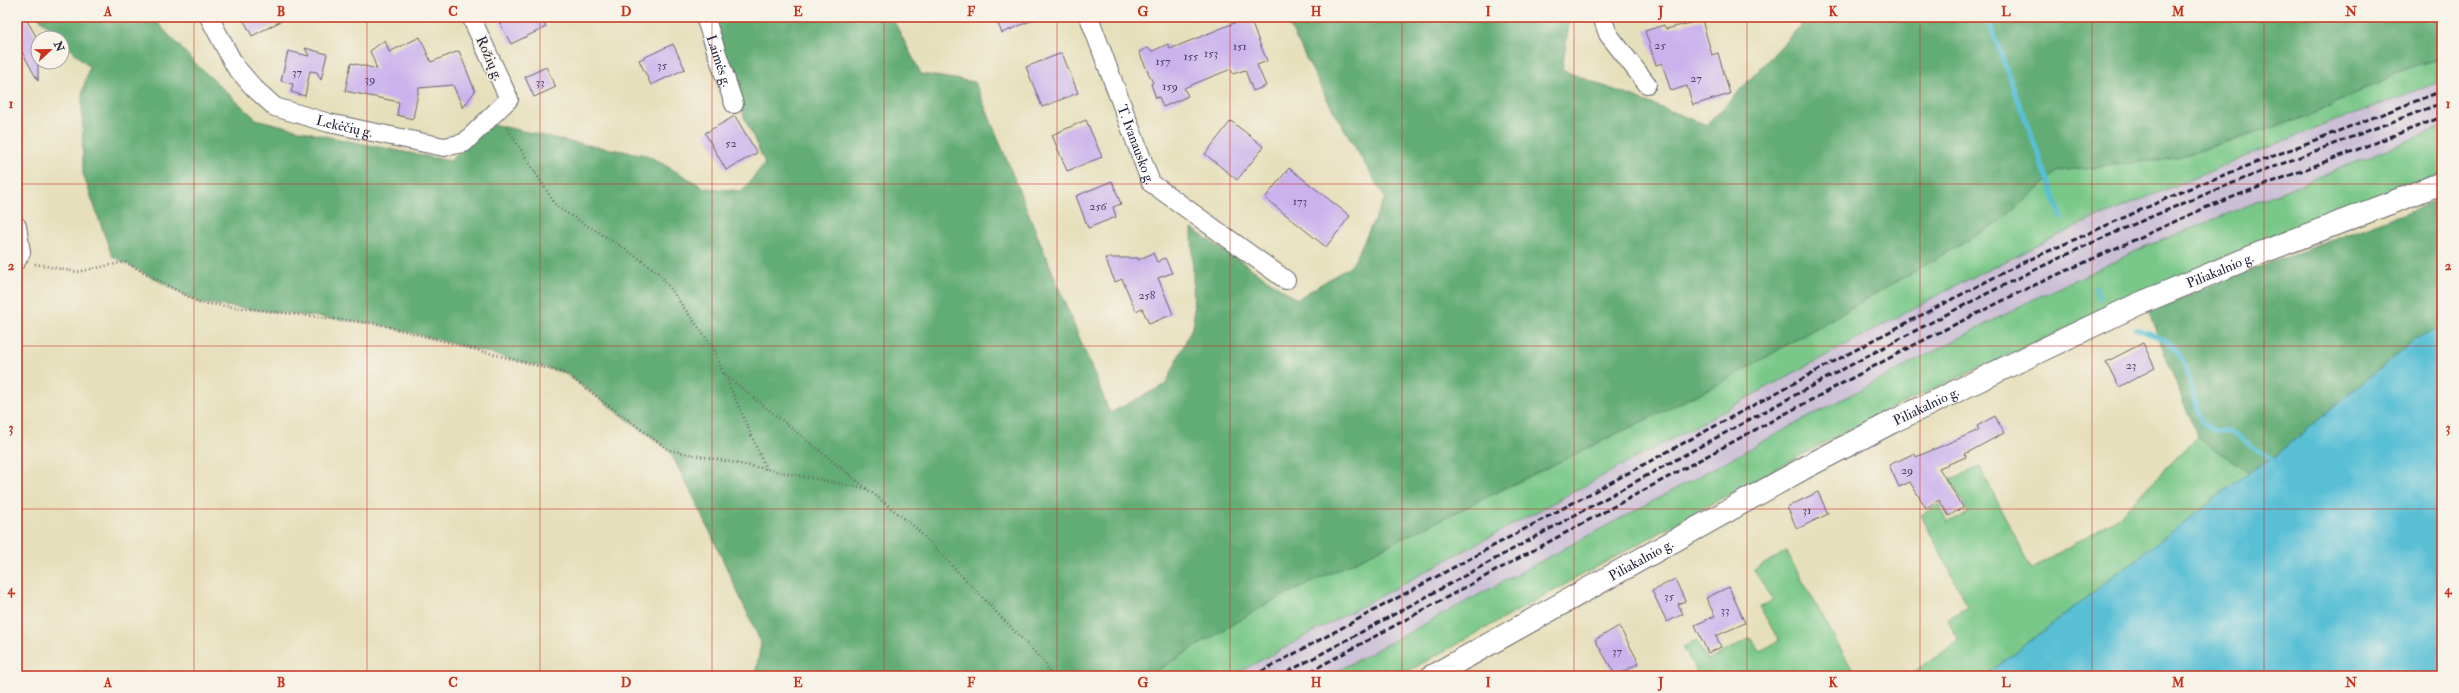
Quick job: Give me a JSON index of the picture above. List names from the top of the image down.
{
  "streets": {
    "main road": ["Piliakalnio g."],
    "street": [
      "Rožių g.",
      "Laimės g.",
      "Lekėčių g.",
      "T. Ivanausko g."
    ]
  },
  "crossings": [
    ["Rožių g.", "Lekėčių g."]
  ],
  "house_numbers": [
    "25",
    "151",
    "153",
    "155",
    "157",
    "35",
    "37",
    "27",
    "39",
    "33",
    "159",
    "52",
    "173",
    "256",
    "258",
    "23",
    "29",
    "31",
    "35",
    "33",
    "37"
  ],
  "north": "right",
  "grid": {
    "columns": [
      "A",
      "B",
      "C",
      "D",
      "E",
      "F",
      "G",
      "H",
      "I",
      "J",
      "K",
      "L",
      "M",
      "N"
    ],
    "rows": [
      "1",
      "2",
      "3",
      "4"
    ]
  }
}
